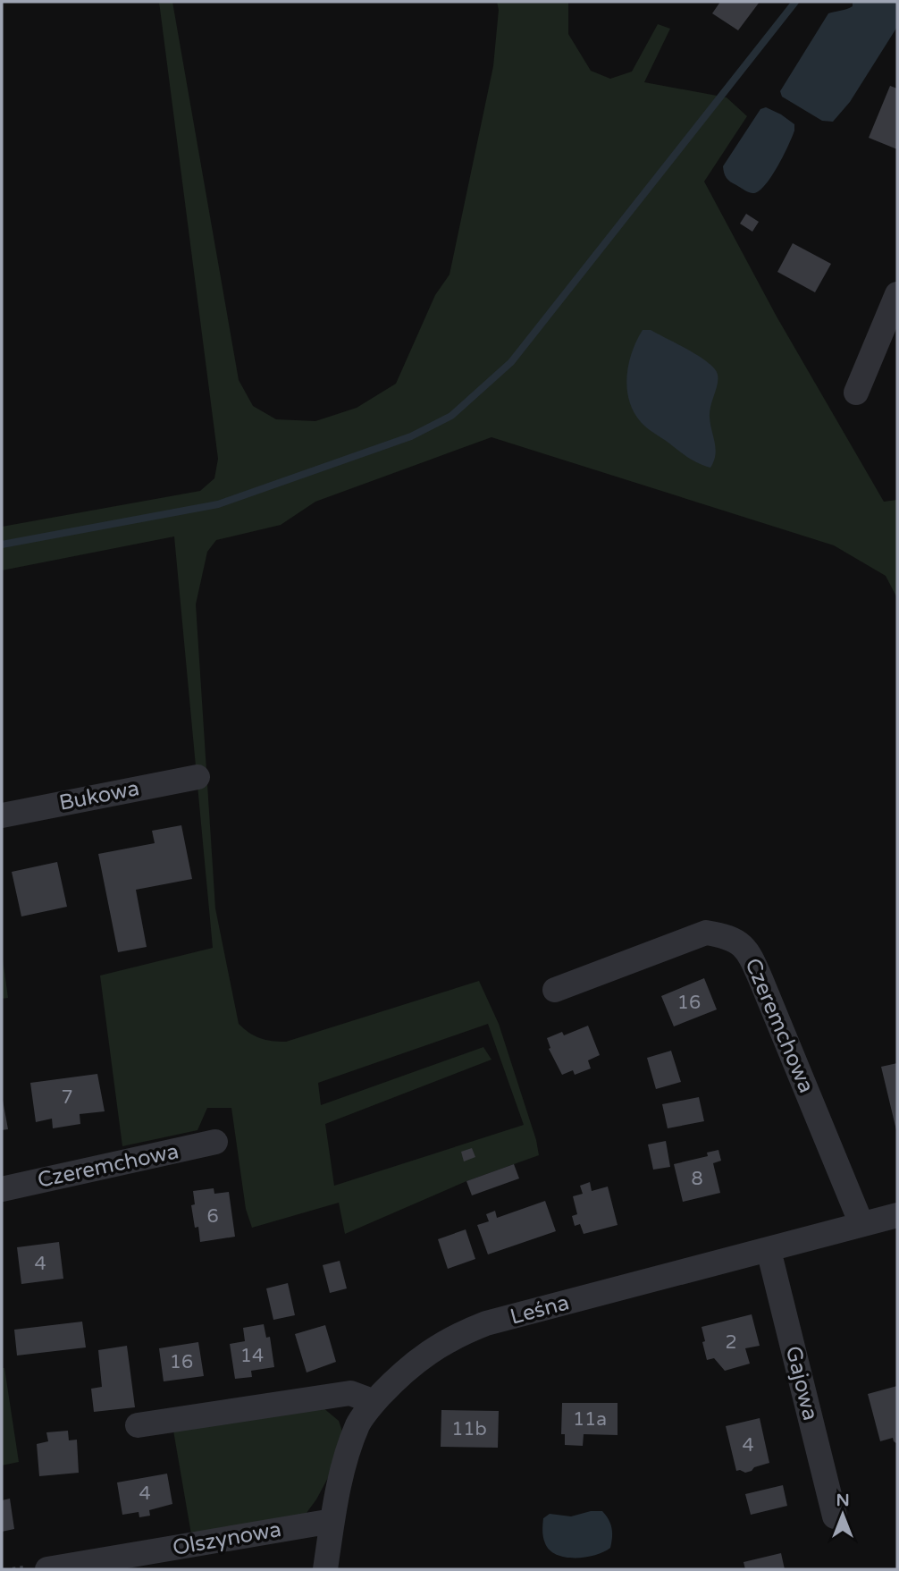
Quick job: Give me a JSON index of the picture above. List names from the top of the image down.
{
  "streets": {
    "street": [
      "Bukowa",
      "Czeremchowa",
      "Leśna",
      "Gajowa",
      "Olszynowa"
    ]
  },
  "crossings": [
    ["Czeremchowa", "Leśna"],
    ["Leśna", "Gajowa"],
    ["Leśna", "Olszynowa"]
  ],
  "house_numbers": [
    "16",
    "7",
    "8",
    "6",
    "4",
    "2",
    "14",
    "16",
    "11a",
    "11b",
    "4",
    "4"
  ],
  "north": "top"
}
